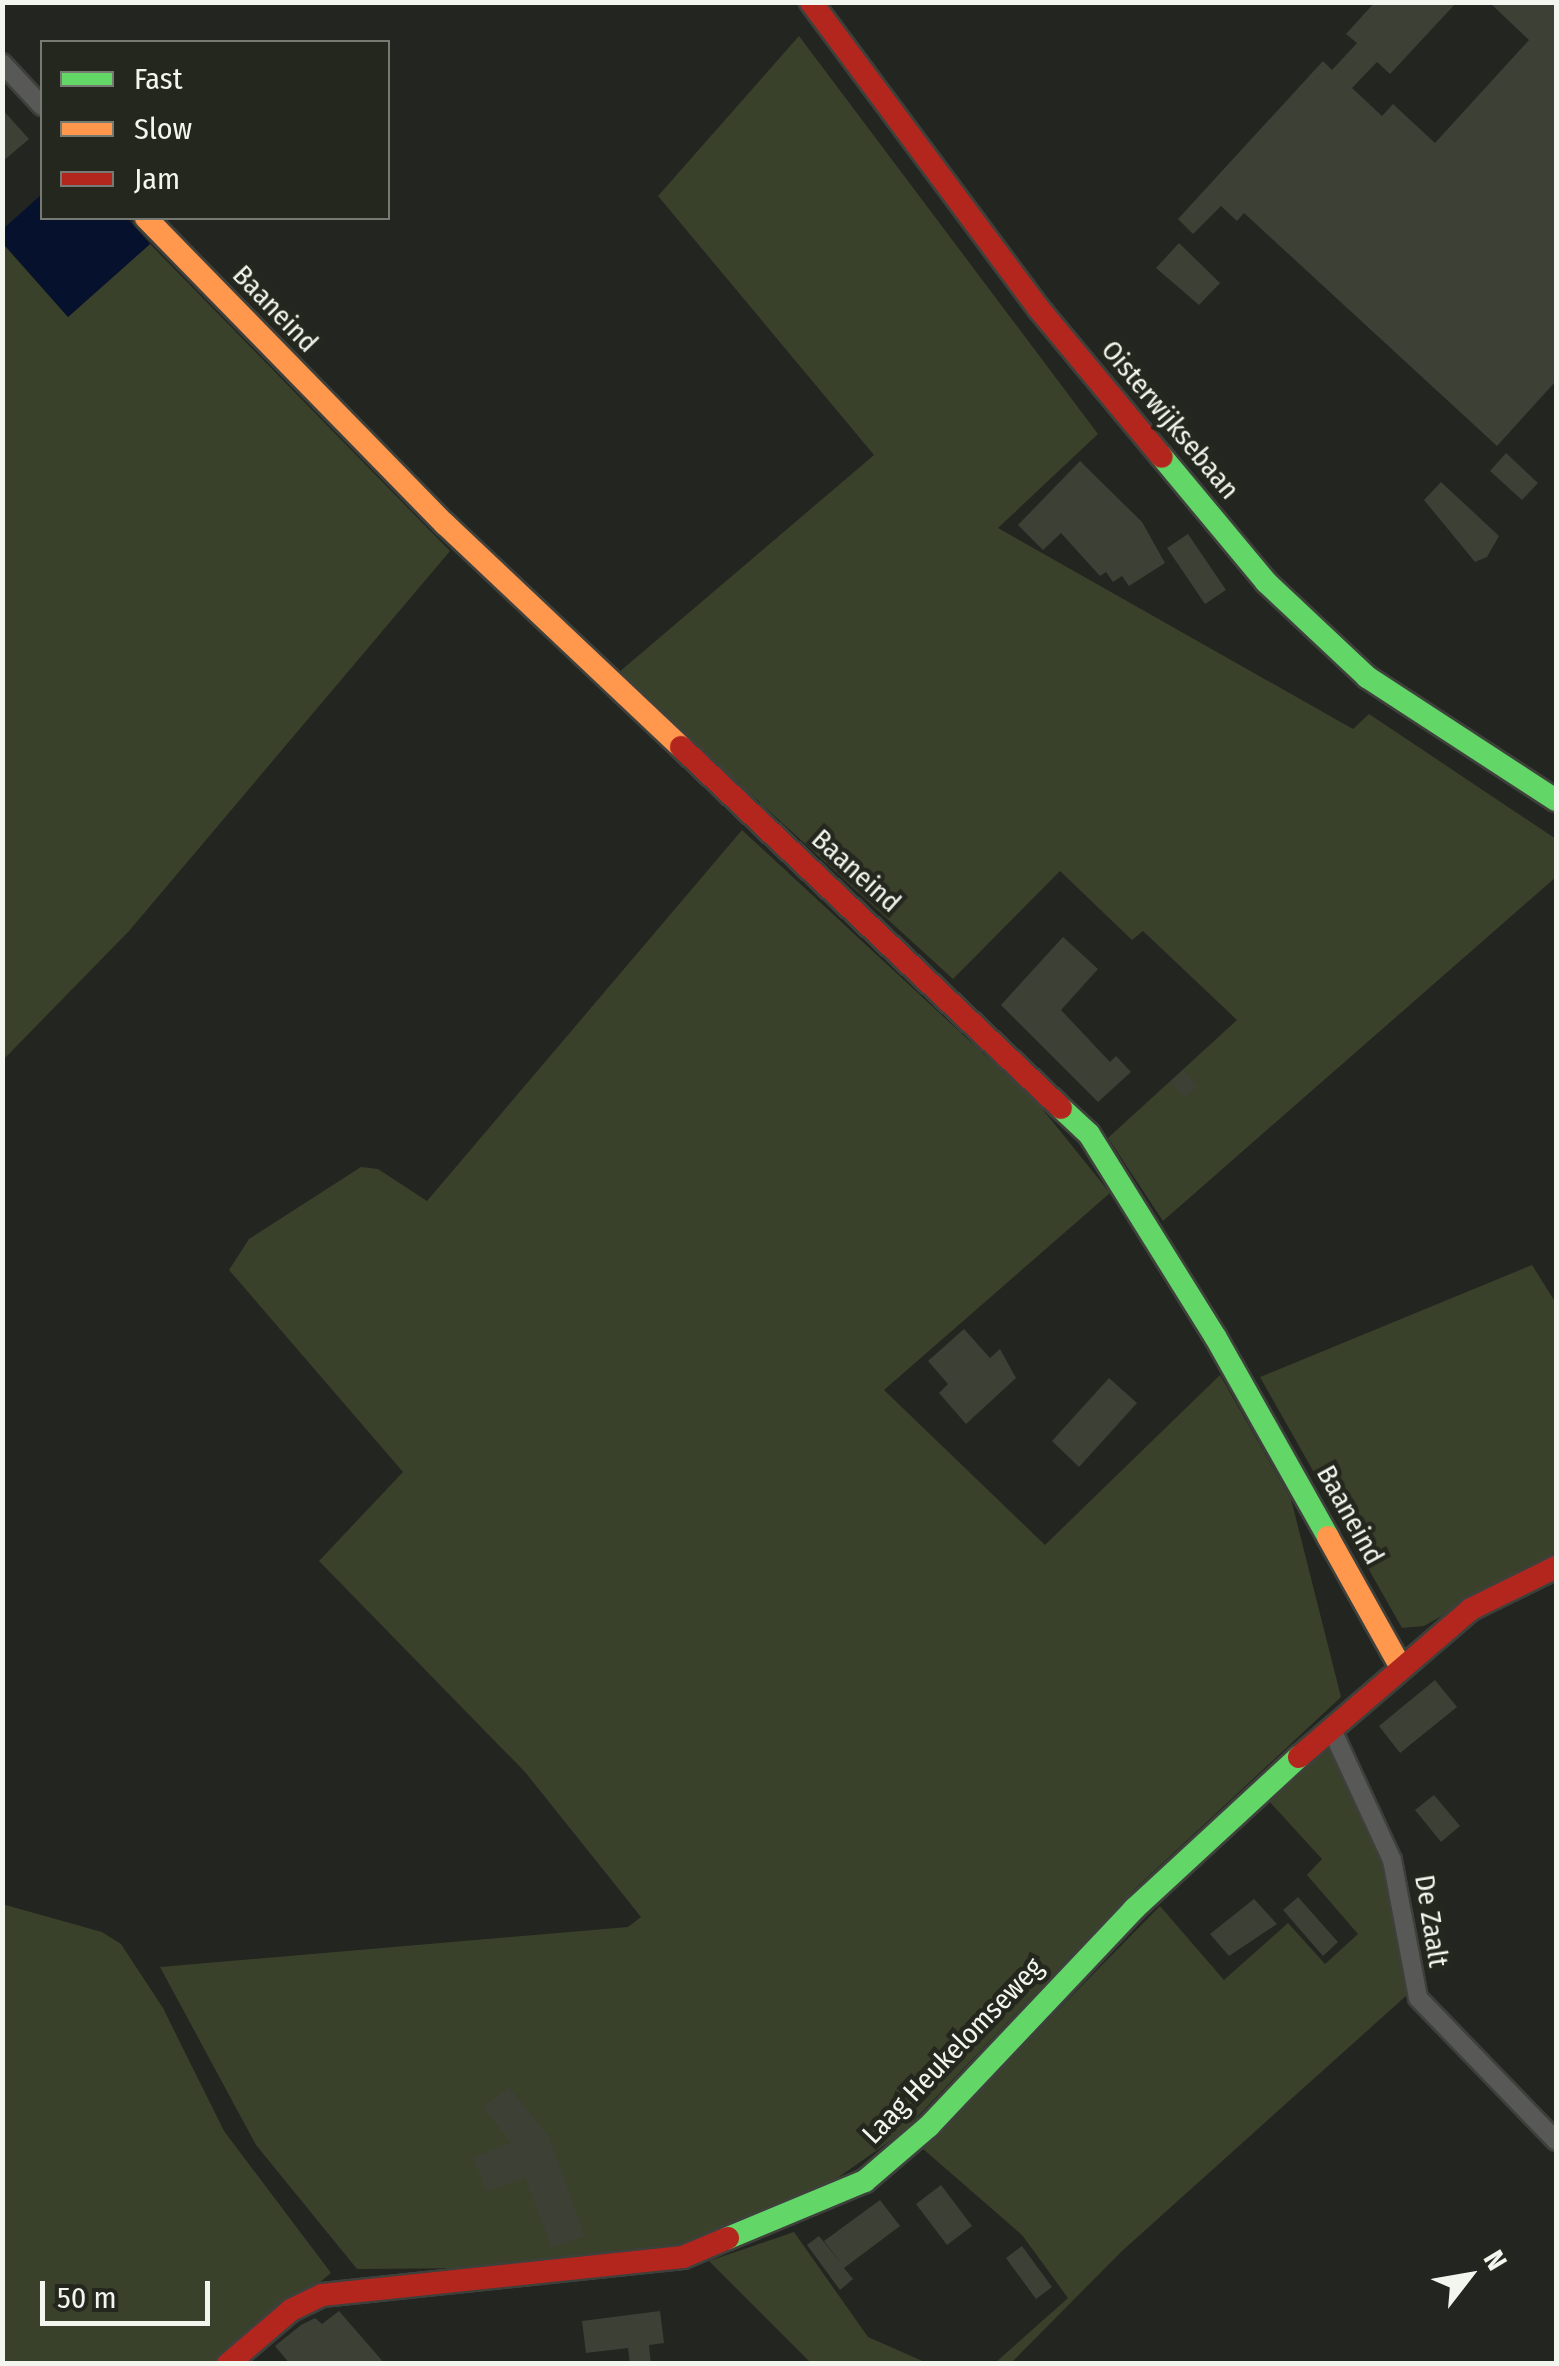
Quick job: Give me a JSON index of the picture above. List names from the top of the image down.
{
  "streets": {
    "street": [
      "Baaneind",
      "Oisterwijksebaan",
      "De Zaalt",
      "Laag Heukelomseweg"
    ]
  },
  "crossings": [
    ["Baaneind", "Laag Heukelomseweg"],
    ["De Zaalt", "Laag Heukelomseweg"]
  ],
  "legend": ["Fast", "Slow", "Jam"],
  "scale_bar": "50 m",
  "north": "top right"
}
